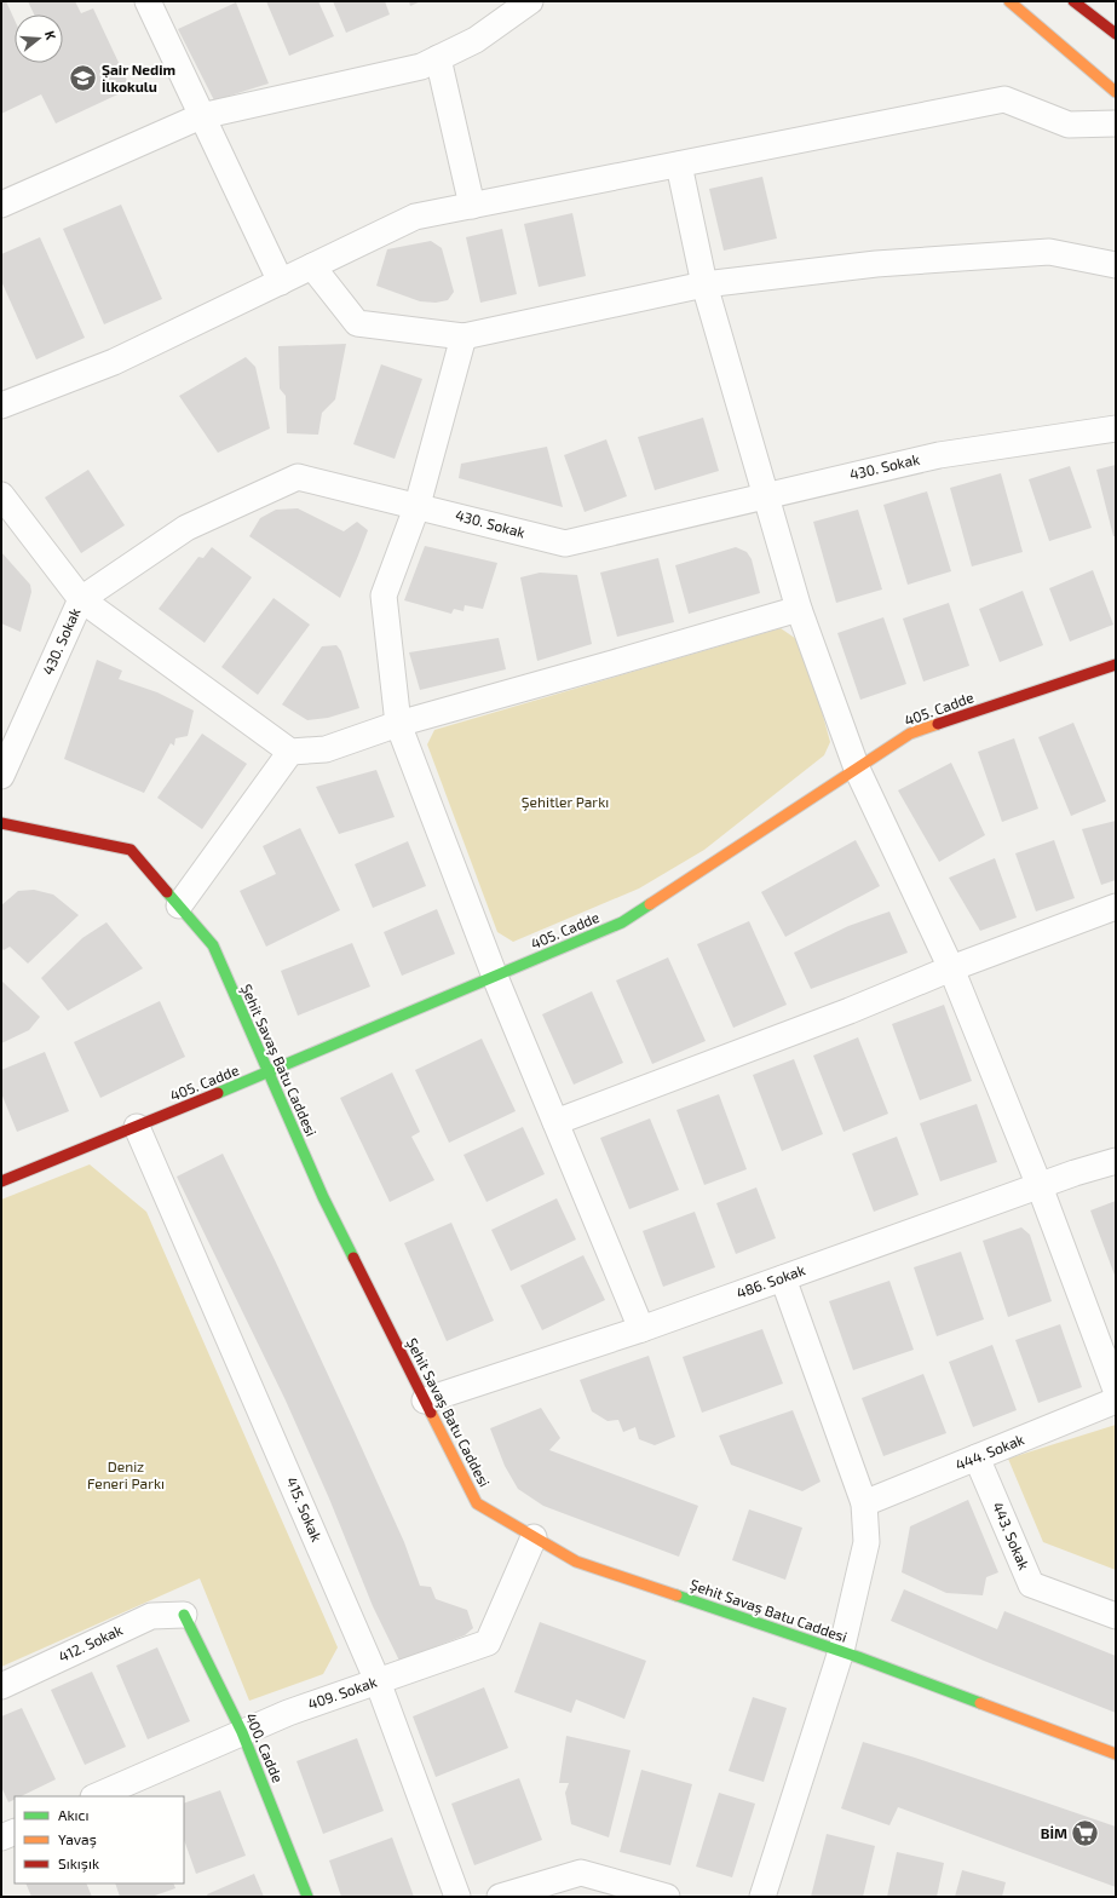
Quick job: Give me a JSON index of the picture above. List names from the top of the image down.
{
  "streets": {
    "street": [
      "430. Sokak",
      "405. Cadde",
      "Şehit Savaş Batu Caddesi",
      "486. Sokak",
      "444. Sokak",
      "415. Sokak",
      "443. Sokak",
      "412. Sokak",
      "409. Sokak",
      "400. Cadde"
    ]
  },
  "crossings": [
    ["405. Cadde", "Şehit Savaş Batu Caddesi"],
    ["405. Cadde", "415. Sokak"],
    ["Şehit Savaş Batu Caddesi", "486. Sokak"],
    ["Şehit Savaş Batu Caddesi", "409. Sokak"],
    ["444. Sokak", "443. Sokak"],
    ["415. Sokak", "409. Sokak"],
    ["412. Sokak", "400. Cadde"],
    ["409. Sokak", "400. Cadde"]
  ],
  "parks": ["Şehitler Parkı", "Deniz Feneri Parkı"],
  "places": {
    "school or university": ["Şair Nedim İlkokulu"],
    "supermarket": ["BİM"]
  },
  "legend": ["Akıcı", "Yavaş", "Sıkışık"],
  "north": "right"
}
